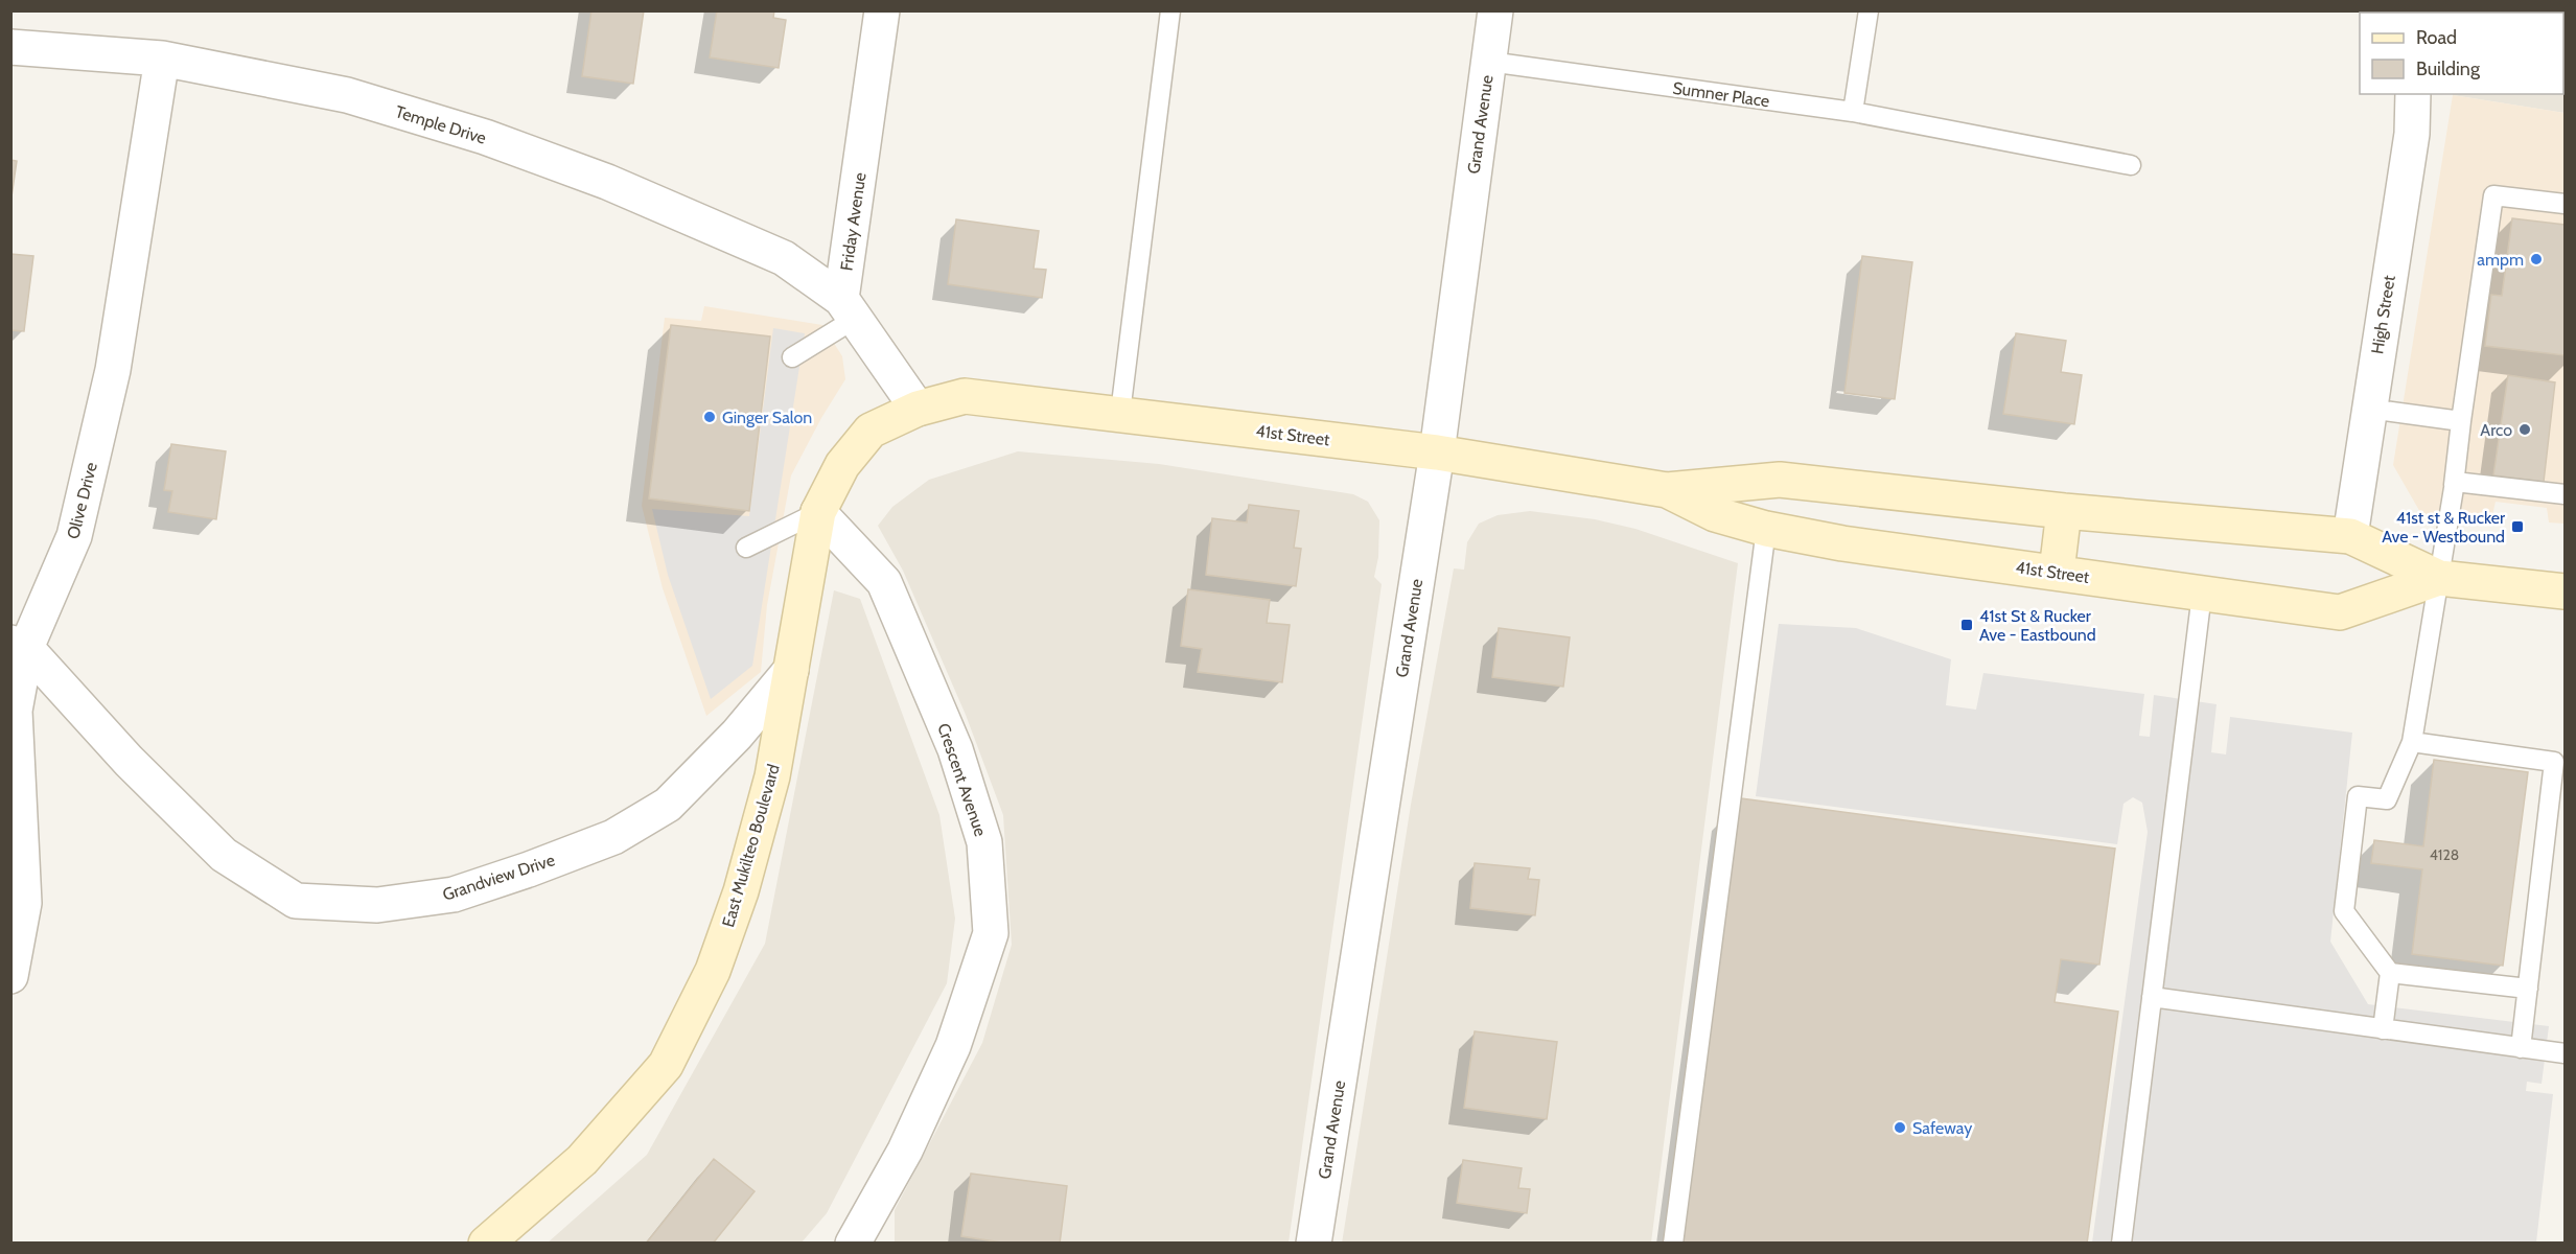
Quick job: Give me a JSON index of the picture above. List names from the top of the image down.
{
  "streets": {
    "main road": ["41st Street", "East Mukilteo Boulevard"],
    "street": [
      "Temple Drive",
      "Grand Avenue",
      "Friday Avenue",
      "High Street",
      "Olive Drive",
      "Crescent Avenue",
      "Grandview Drive"
    ],
    "lane": ["Sumner Place"]
  },
  "crossings": [
    ["Sumner Place", "Grand Avenue"],
    ["Temple Drive", "Friday Avenue"],
    ["Temple Drive", "Olive Drive"],
    ["Grand Avenue", "41st Street"],
    ["High Street", "41st Street"],
    ["41st Street", "East Mukilteo Boulevard"],
    ["Olive Drive", "Grandview Drive"],
    ["Crescent Avenue", "East Mukilteo Boulevard"],
    ["East Mukilteo Boulevard", "Grandview Drive"]
  ],
  "places": {
    "other": [
      "ampm",
      "Ginger Salon",
      "Arco",
      "Safeway"
    ],
    "transit": ["41st st & Rucker Ave - Westbound", "41st St & Rucker Ave - Eastbound"]
  },
  "house_numbers": ["4128"],
  "legend": ["Road", "Building"]
}
